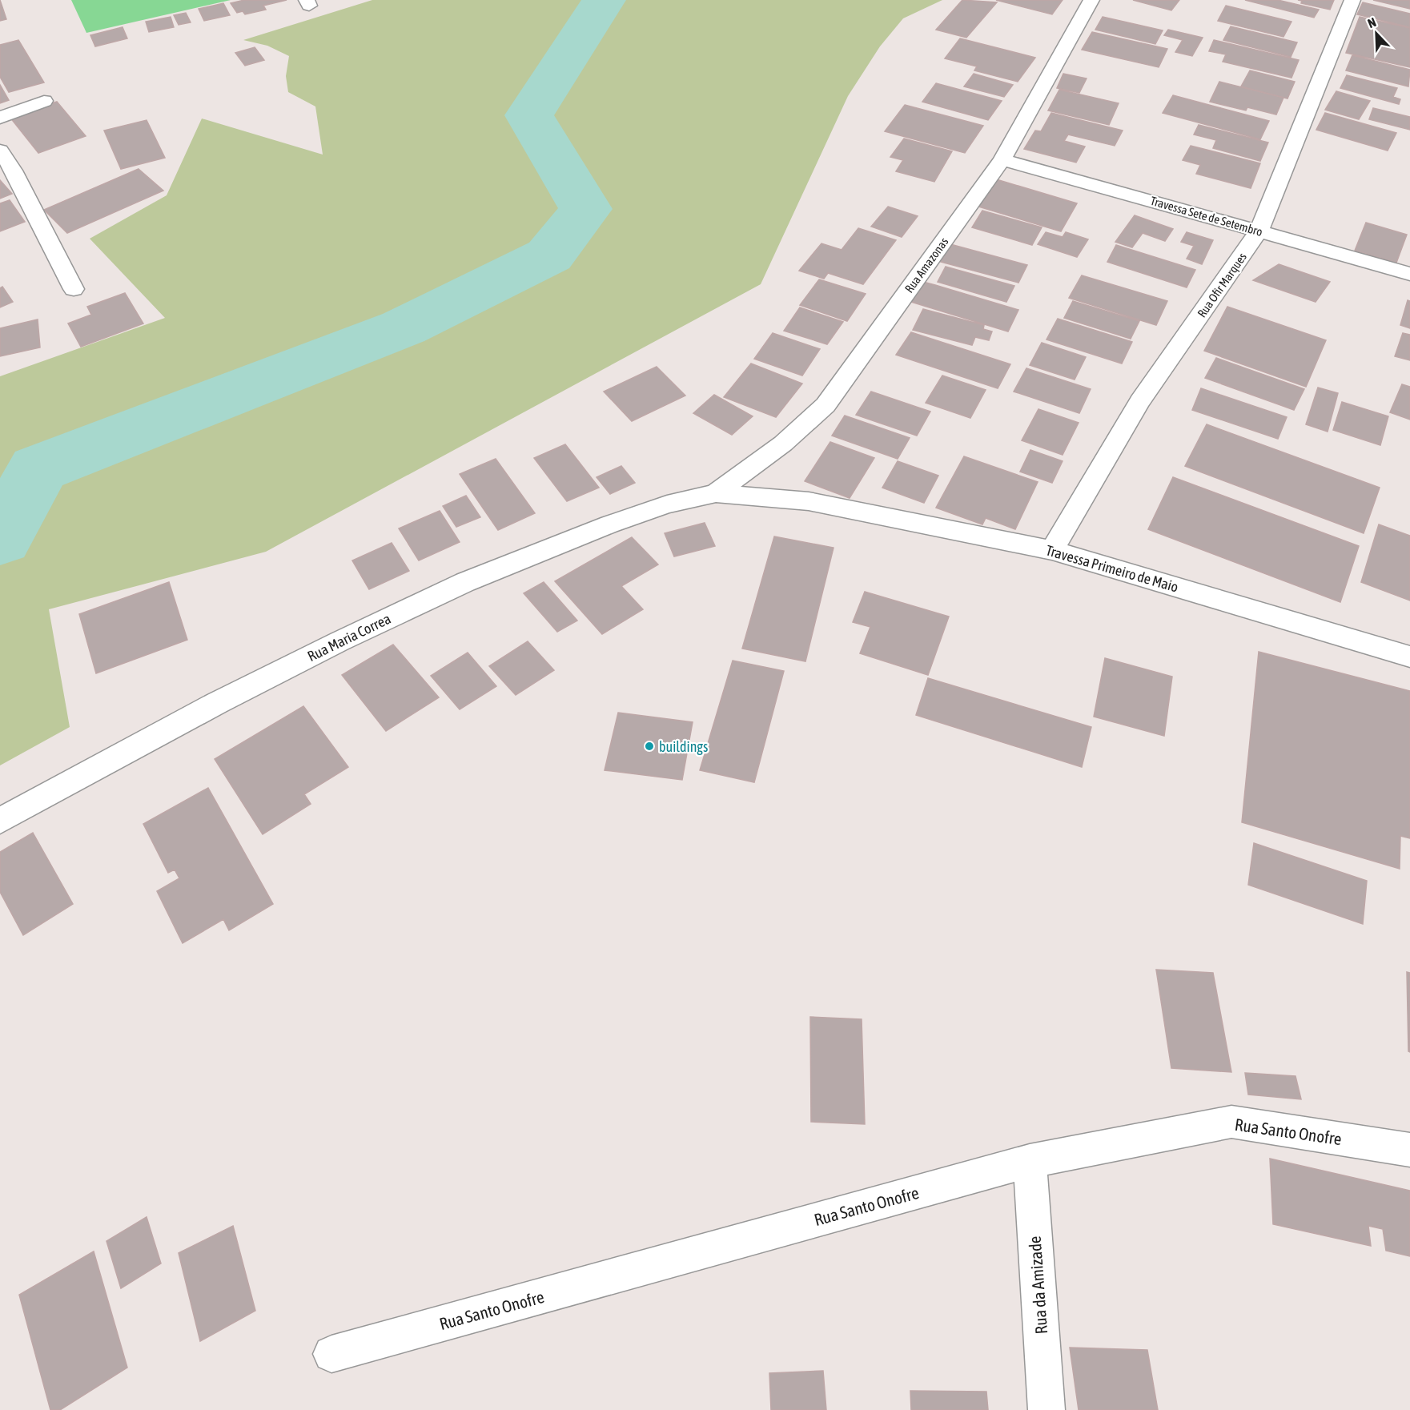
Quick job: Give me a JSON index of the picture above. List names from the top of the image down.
{
  "streets": {
    "street": [
      "Travessa Sete de Setembro",
      "Rua Amazonas",
      "Rua Ofir Marques",
      "Travessa Primeiro de Maio",
      "Rua Maria Correa",
      "Rua Santo Onofre",
      "Rua da Amizade"
    ]
  },
  "crossings": [
    ["Travessa Sete de Setembro", "Rua Amazonas"],
    ["Travessa Sete de Setembro", "Rua Ofir Marques"],
    ["Rua Amazonas", "Travessa Primeiro de Maio"],
    ["Rua Amazonas", "Rua Maria Correa"],
    ["Rua Ofir Marques", "Travessa Primeiro de Maio"],
    ["Travessa Primeiro de Maio", "Rua Maria Correa"],
    ["Rua Santo Onofre", "Rua da Amizade"]
  ],
  "places": ["buildings"],
  "north": "top left"
}
